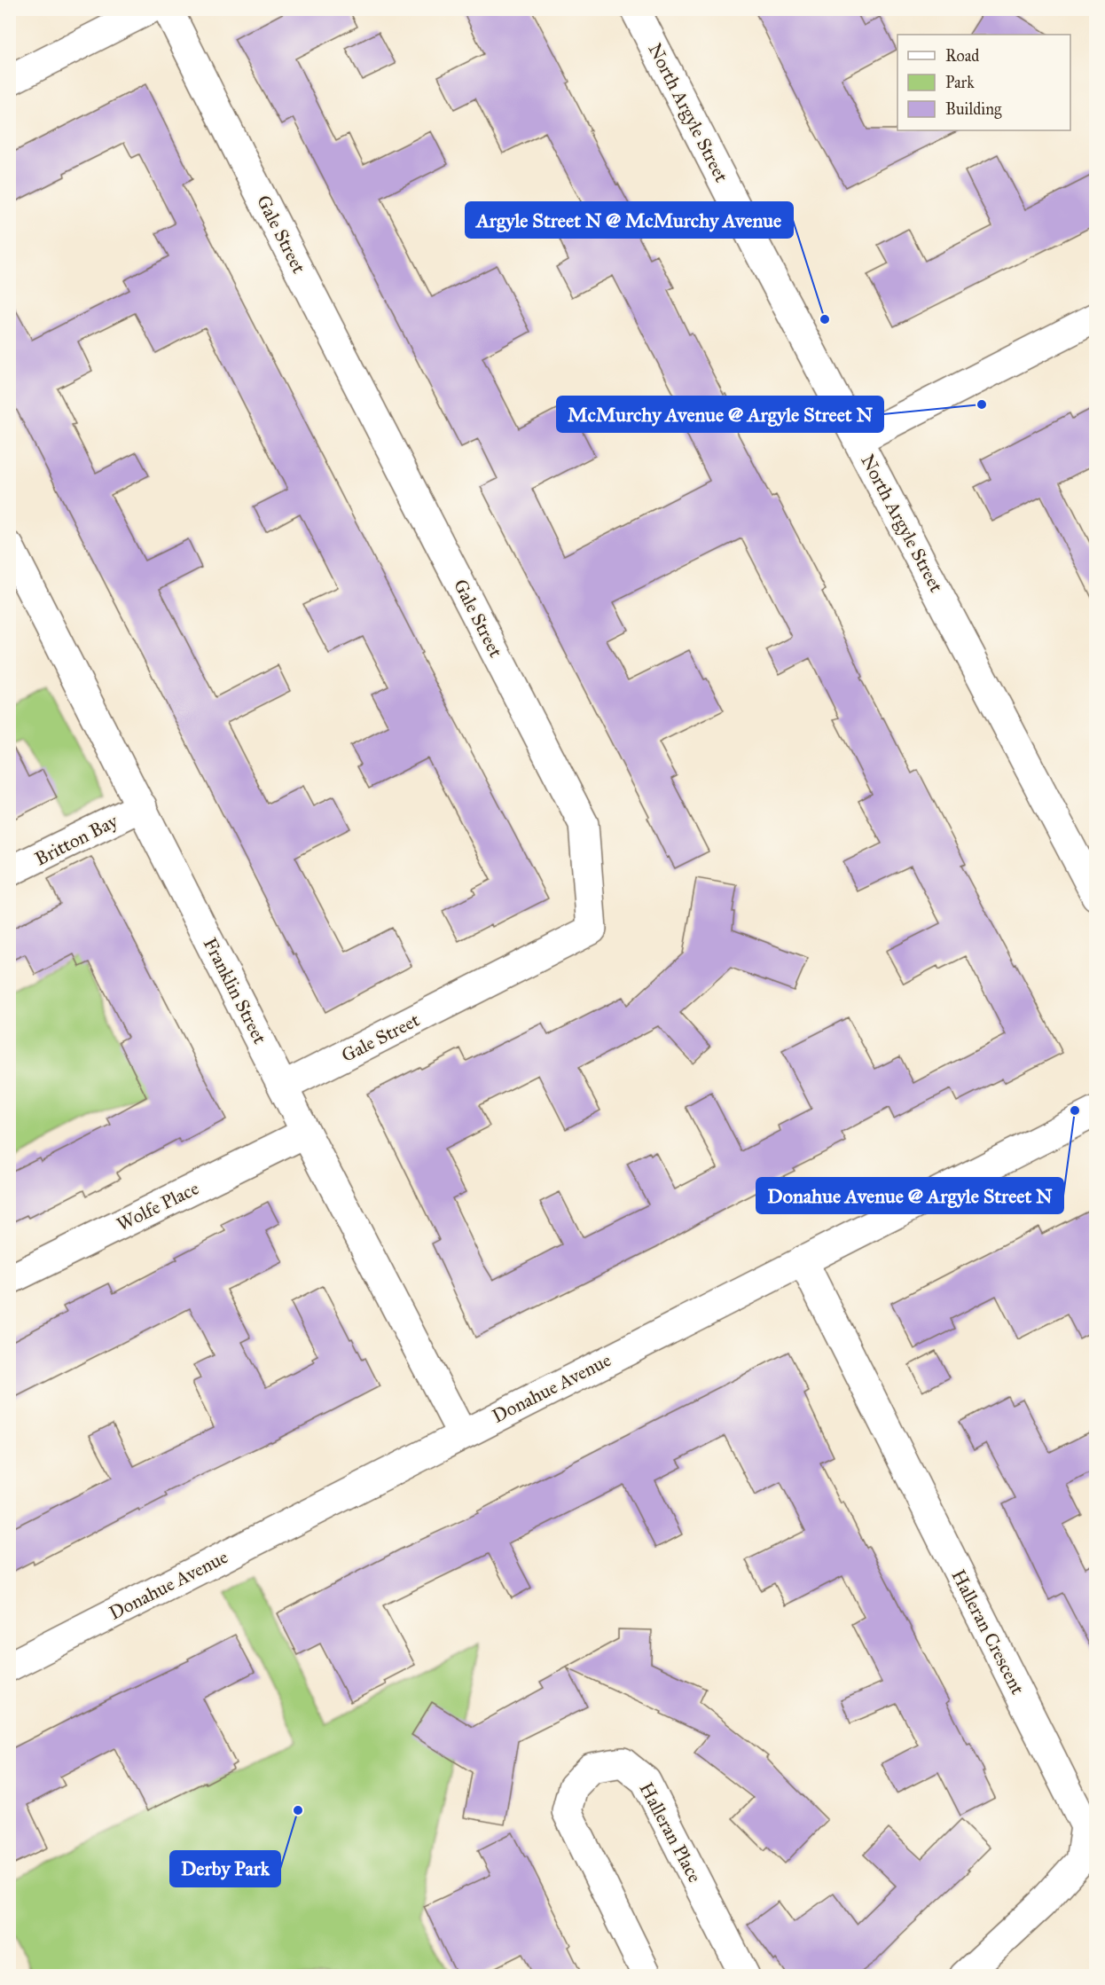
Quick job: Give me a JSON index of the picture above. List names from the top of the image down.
{
  "streets": {
    "street": [
      "North Argyle Street",
      "Gale Street",
      "Britton Bay",
      "Franklin Street",
      "Wolfe Place",
      "Donahue Avenue",
      "Halleran Crescent",
      "Halleran Place"
    ]
  },
  "crossings": [
    ["Gale Street", "Franklin Street"],
    ["Britton Bay", "Franklin Street"],
    ["Franklin Street", "Wolfe Place"],
    ["Franklin Street", "Donahue Avenue"],
    ["Donahue Avenue", "Halleran Crescent"]
  ],
  "places": [
    "Argyle Street N @ McMurchy Avenue",
    "McMurchy Avenue @ Argyle Street N",
    "Donahue Avenue @ Argyle Street N",
    "Derby Park"
  ],
  "legend": ["Road", "Park", "Building"]
}
